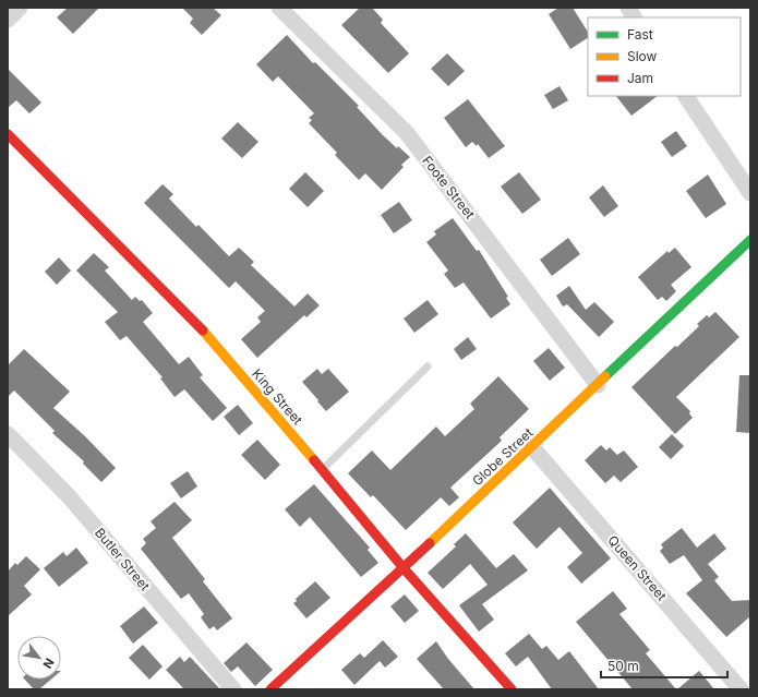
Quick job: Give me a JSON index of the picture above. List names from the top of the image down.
{
  "streets": {
    "street": [
      "Foote Street",
      "King Street",
      "Globe Street",
      "Butler Street",
      "Queen Street"
    ]
  },
  "crossings": [
    ["Foote Street", "Globe Street"],
    ["King Street", "Globe Street"],
    ["Globe Street", "Queen Street"]
  ],
  "legend": ["Fast", "Slow", "Jam"],
  "scale_bar": "50 m",
  "north": "bottom right"
}
